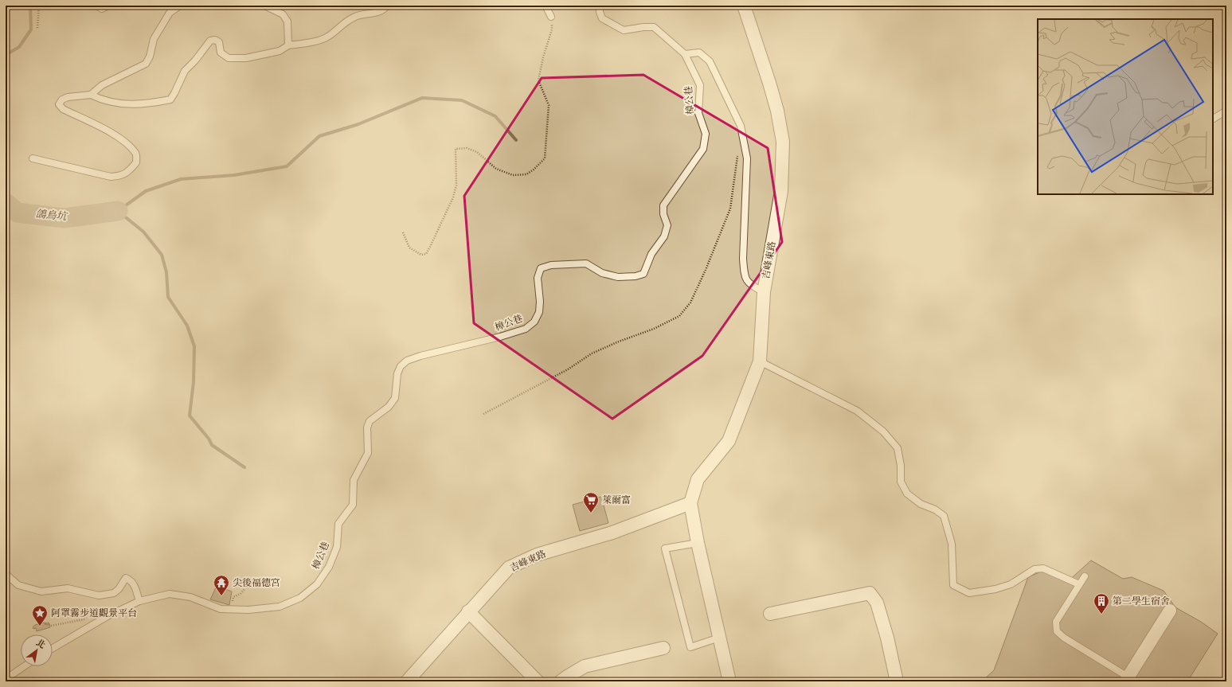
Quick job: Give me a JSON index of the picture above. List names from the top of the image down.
{
  "streets": {
    "street": ["吉峰東路"],
    "lane": ["樟公巷"]
  },
  "water": ["鴿鳥坑"],
  "places": {
    "supermarket": ["萊爾富"],
    "temple": ["尖後福德宮"],
    "building": ["第二學生宿舍"],
    "place": ["阿罩霧步道觀景平台"]
  },
  "north": "top right"
}
